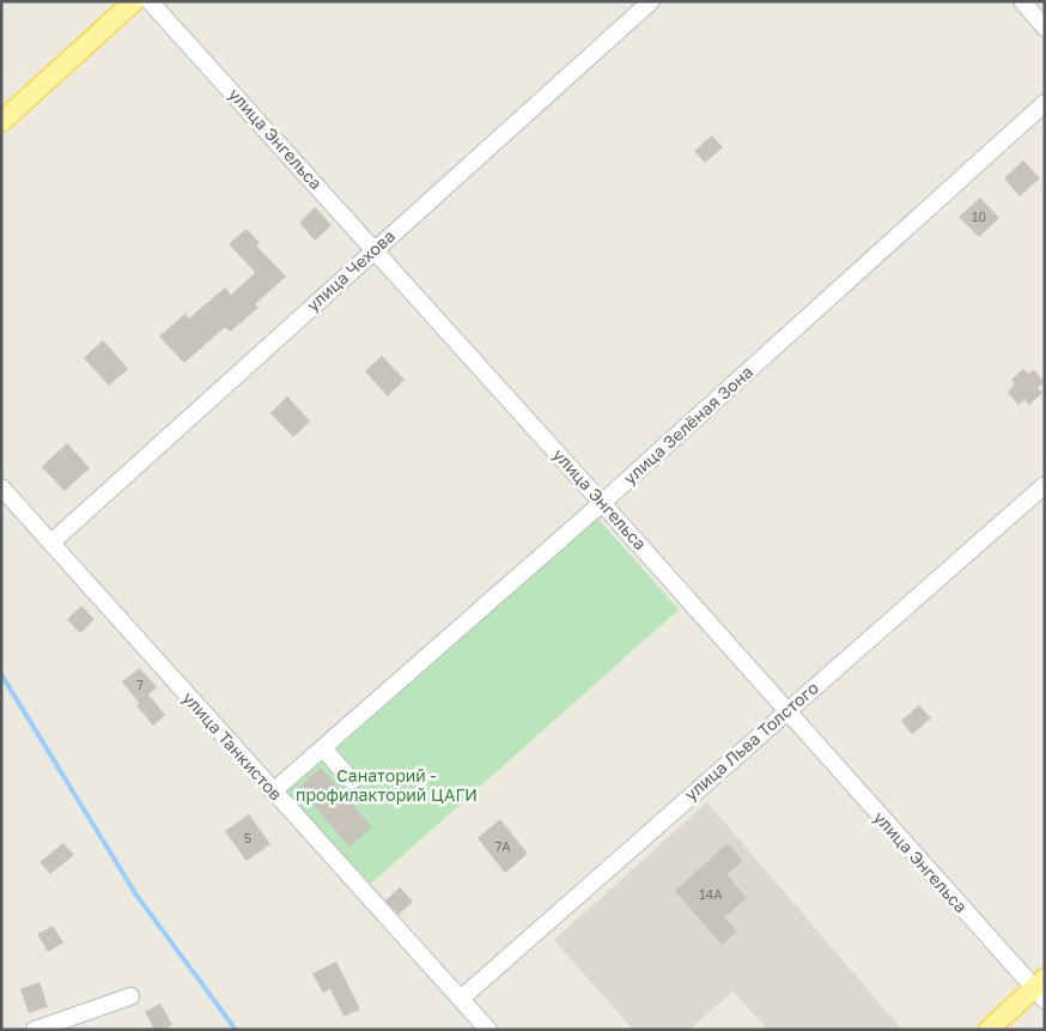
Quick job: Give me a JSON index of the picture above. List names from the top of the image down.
{
  "streets": {
    "street": [
      "улица Энгельса",
      "улица Чехова",
      "улица Зелёная Зона",
      "улица Льва Толстого",
      "улица Танкистов"
    ]
  },
  "crossings": [
    ["улица Энгельса", "улица Чехова"],
    ["улица Энгельса", "улица Зелёная Зона"],
    ["улица Энгельса", "улица Льва Толстого"],
    ["улица Чехова", "улица Танкистов"],
    ["улица Зелёная Зона", "улица Танкистов"],
    ["улица Льва Толстого", "улица Танкистов"]
  ],
  "parks": ["Санаторий - профилакторий ЦАГИ"],
  "house_numbers": [
    "10",
    "7",
    "5",
    "7А",
    "14А"
  ]
}
